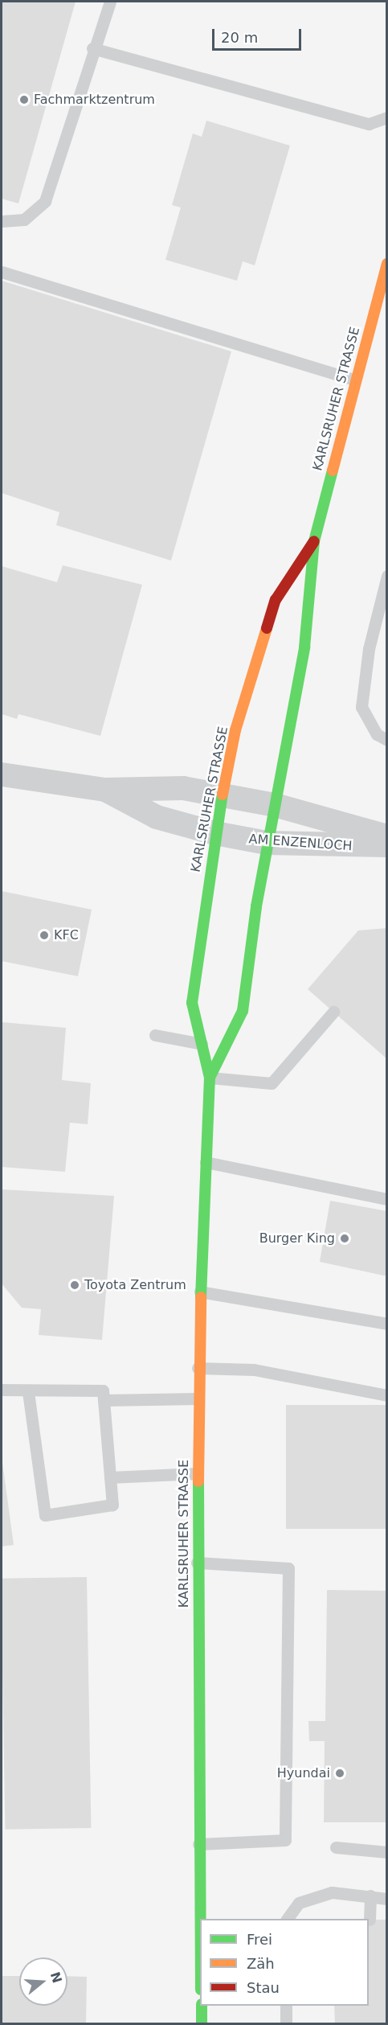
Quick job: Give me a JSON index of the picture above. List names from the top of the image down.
{
  "streets": {
    "main road": ["KARLSRUHER STRASSE"],
    "street": ["AM ENZENLOCH"]
  },
  "crossings": [
    ["KARLSRUHER STRASSE", "AM ENZENLOCH"]
  ],
  "places": [
    "Fachmarktzentrum",
    "KFC",
    "Burger King",
    "Toyota Zentrum",
    "Hyundai"
  ],
  "legend": ["Frei", "Zäh", "Stau"],
  "scale_bar": "20 m",
  "north": "right"
}
